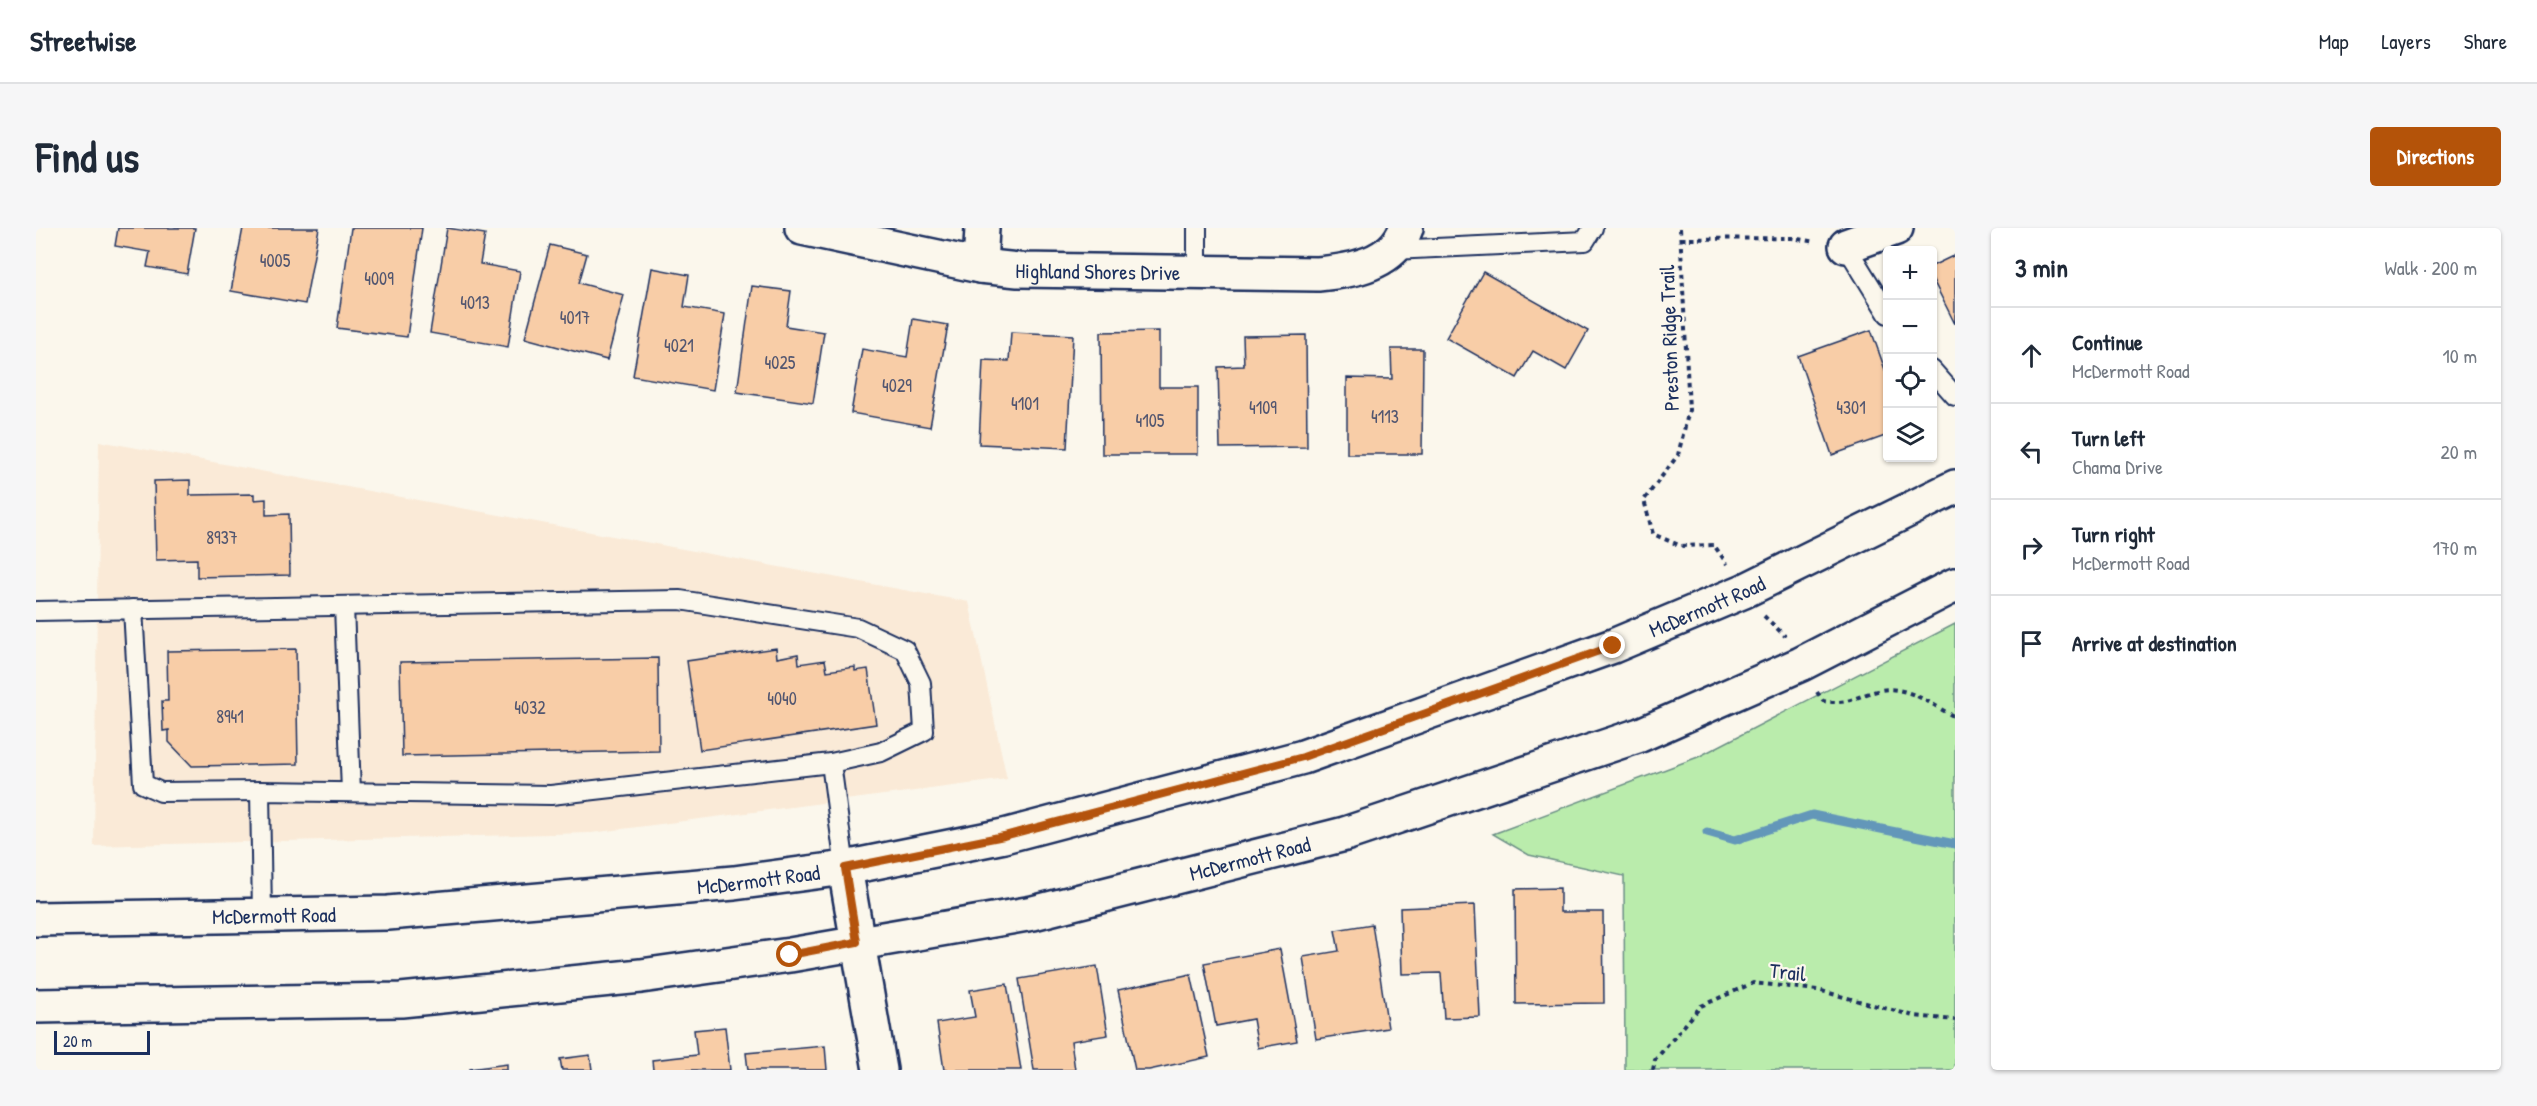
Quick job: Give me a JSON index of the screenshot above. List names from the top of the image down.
{
  "streets": {
    "main road": ["Highland Shores Drive", "McDermott Road"],
    "path": ["Preston Ridge Trail", "Trail"]
  },
  "house_numbers": [
    "4005",
    "4009",
    "4013",
    "4017",
    "4021",
    "4025",
    "4029",
    "4101",
    "4109",
    "4301",
    "4113",
    "4105",
    "8937",
    "4040",
    "4032",
    "8941"
  ],
  "scale_bar": "20 m",
  "page": {
    "header": "Streetwise",
    "nav": ["Map", "Layers", "Share"],
    "buttons": "Directions",
    "title": "Find us",
    "heading": ["3 min", "Walk · 200 m"],
    "map_buttons": ["+", "−"],
    "list": [
      ["Continue", "McDermott Road", "10 m"],
      ["Turn left", "Chama Drive", "20 m"],
      ["Turn right", "McDermott Road", "170 m"],
      "Arrive at destination"
    ],
    "scale": "20 m"
  }
}
